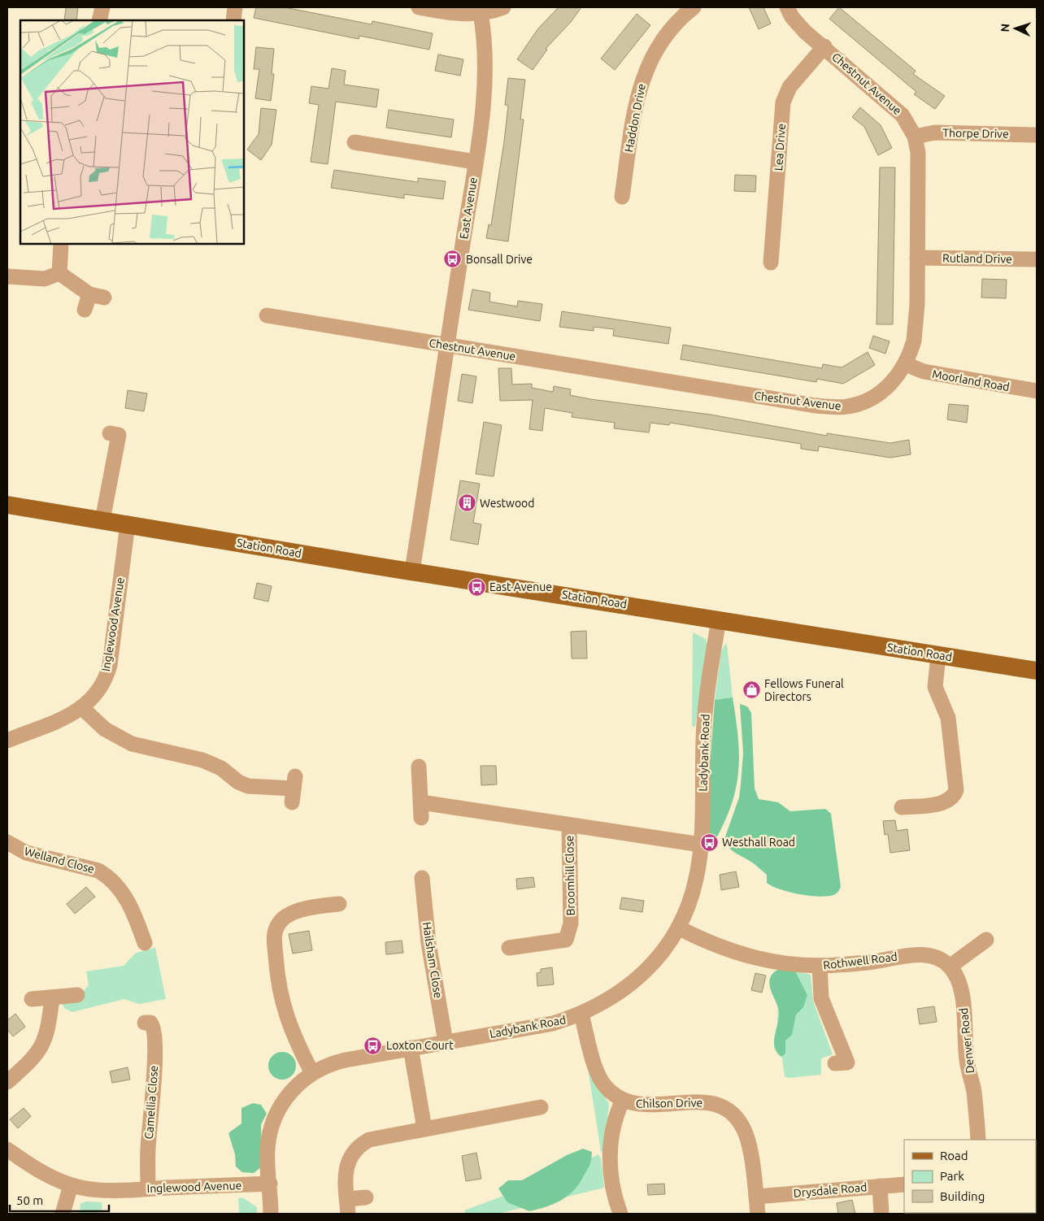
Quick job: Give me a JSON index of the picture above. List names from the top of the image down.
{
  "streets": {
    "main road": ["Station Road"],
    "street": [
      "Chestnut Avenue",
      "Haddon Drive",
      "Thorpe Drive",
      "Lea Drive",
      "East Avenue",
      "Rutland Drive",
      "Moorland Road",
      "Inglewood Avenue",
      "Ladybank Road",
      "Welland Close",
      "Broomhill Close",
      "Hailsham Close",
      "Rothwell Road",
      "Denver Road",
      "Camellia Close",
      "Chilson Drive",
      "Drysdale Road"
    ]
  },
  "crossings": [
    ["Chestnut Avenue", "Thorpe Drive"],
    ["Chestnut Avenue", "Lea Drive"],
    ["Chestnut Avenue", "East Avenue"],
    ["Chestnut Avenue", "Rutland Drive"],
    ["Chestnut Avenue", "Moorland Road"],
    ["East Avenue", "Station Road"],
    ["Station Road", "Inglewood Avenue"],
    ["Station Road", "Ladybank Road"],
    ["Inglewood Avenue", "Ladybank Road"],
    ["Inglewood Avenue", "Camellia Close"],
    ["Ladybank Road", "Hailsham Close"],
    ["Ladybank Road", "Rothwell Road"],
    ["Ladybank Road", "Chilson Drive"],
    ["Rothwell Road", "Denver Road"],
    ["Chilson Drive", "Drysdale Road"]
  ],
  "places": {
    "bus stop": [
      "Bonsall Drive",
      "East Avenue",
      "Westhall Road",
      "Loxton Court"
    ],
    "building": ["Westwood"],
    "shop": ["Fellows Funeral Directors"]
  },
  "legend": ["Road", "Park", "Building"],
  "scale_bar": "50 m",
  "north": "left"
}
